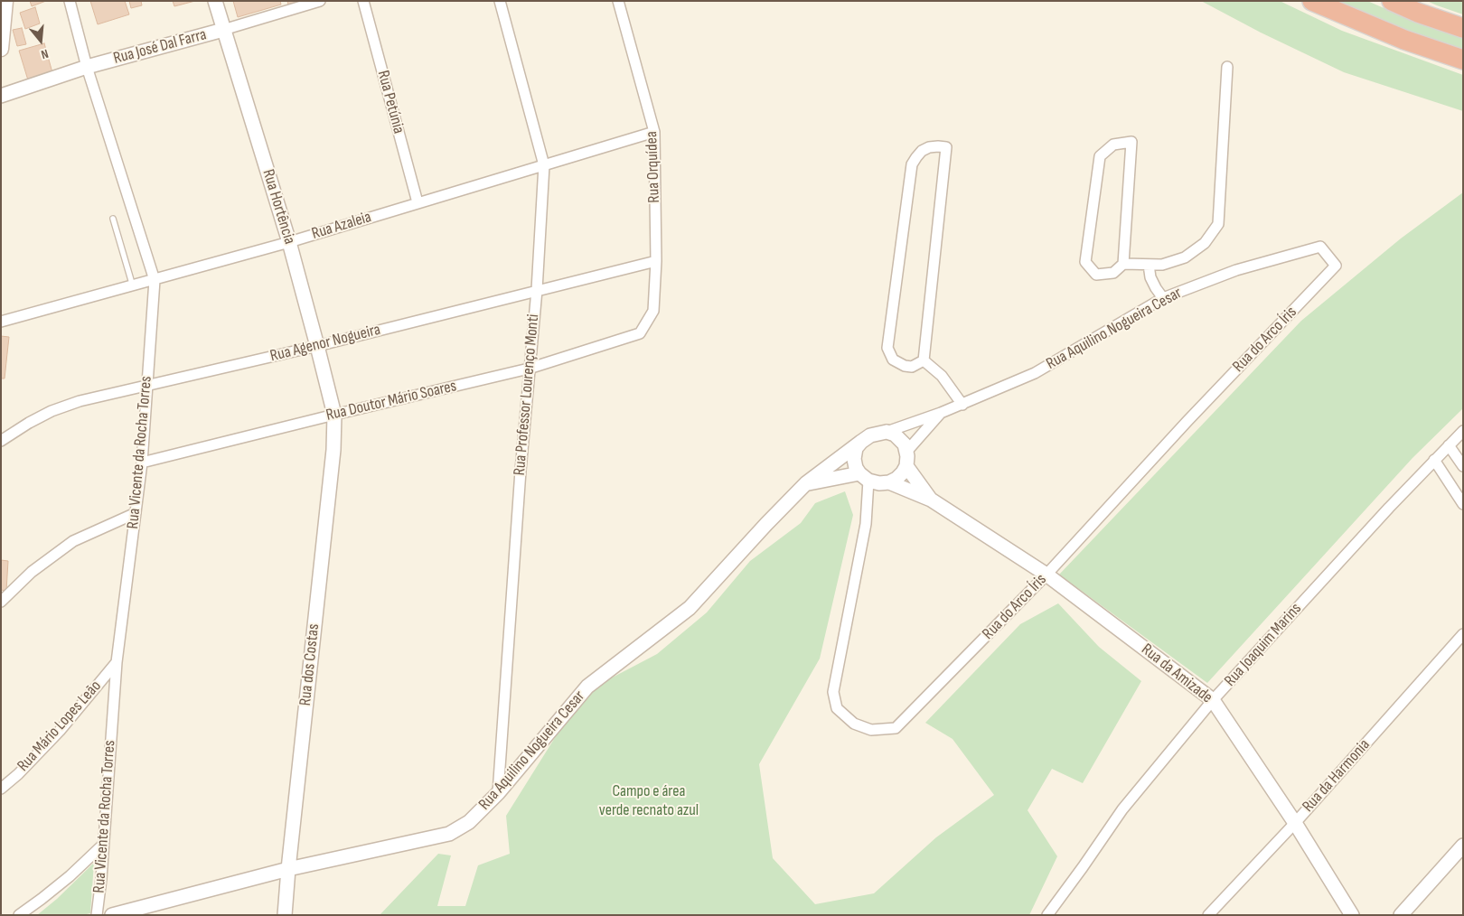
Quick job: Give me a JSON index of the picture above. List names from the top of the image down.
{
  "streets": {
    "street": [
      "Rua José Dal Farra",
      "Rua Petúnia",
      "Rua Orquídea",
      "Rua Hortência",
      "Rua Azaleia",
      "Rua Aquilino Nogueira Cesar",
      "Rua do Arco Íris",
      "Rua Agenor Nogueira",
      "Rua Professor Lourenço Monti",
      "Rua Doutor Mário Soares",
      "Rua Vicente da Rocha Torres",
      "Rua Joaquim Marins",
      "Rua dos Costas",
      "Rua da Amizade",
      "Rua Mário Lopes Leão",
      "Rua da Harmonia"
    ]
  },
  "crossings": [
    ["Rua José Dal Farra", "Rua Hortência"],
    ["Rua José Dal Farra", "Rua Vicente da Rocha Torres"],
    ["Rua Petúnia", "Rua Azaleia"],
    ["Rua Orquídea", "Rua Azaleia"],
    ["Rua Orquídea", "Rua Agenor Nogueira"],
    ["Rua Orquídea", "Rua Doutor Mário Soares"],
    ["Rua Hortência", "Rua Azaleia"],
    ["Rua Hortência", "Rua Agenor Nogueira"],
    ["Rua Hortência", "Rua Doutor Mário Soares"],
    ["Rua Hortência", "Rua dos Costas"],
    ["Rua Azaleia", "Rua Professor Lourenço Monti"],
    ["Rua Azaleia", "Rua Vicente da Rocha Torres"],
    ["Rua Aquilino Nogueira Cesar", "Rua do Arco Íris"],
    ["Rua Aquilino Nogueira Cesar", "Rua Professor Lourenço Monti"],
    ["Rua Aquilino Nogueira Cesar", "Rua dos Costas"],
    ["Rua Aquilino Nogueira Cesar", "Rua da Amizade"],
    ["Rua do Arco Íris", "Rua da Amizade"],
    ["Rua Agenor Nogueira", "Rua Professor Lourenço Monti"],
    ["Rua Agenor Nogueira", "Rua Vicente da Rocha Torres"],
    ["Rua Professor Lourenço Monti", "Rua Doutor Mário Soares"],
    ["Rua Doutor Mário Soares", "Rua Vicente da Rocha Torres"],
    ["Rua Doutor Mário Soares", "Rua dos Costas"],
    ["Rua Vicente da Rocha Torres", "Rua Mário Lopes Leão"],
    ["Rua Joaquim Marins", "Rua da Amizade"],
    ["Rua da Amizade", "Rua da Harmonia"]
  ],
  "parks": ["Campo e área verde recnato azul"],
  "north": "bottom"
}
